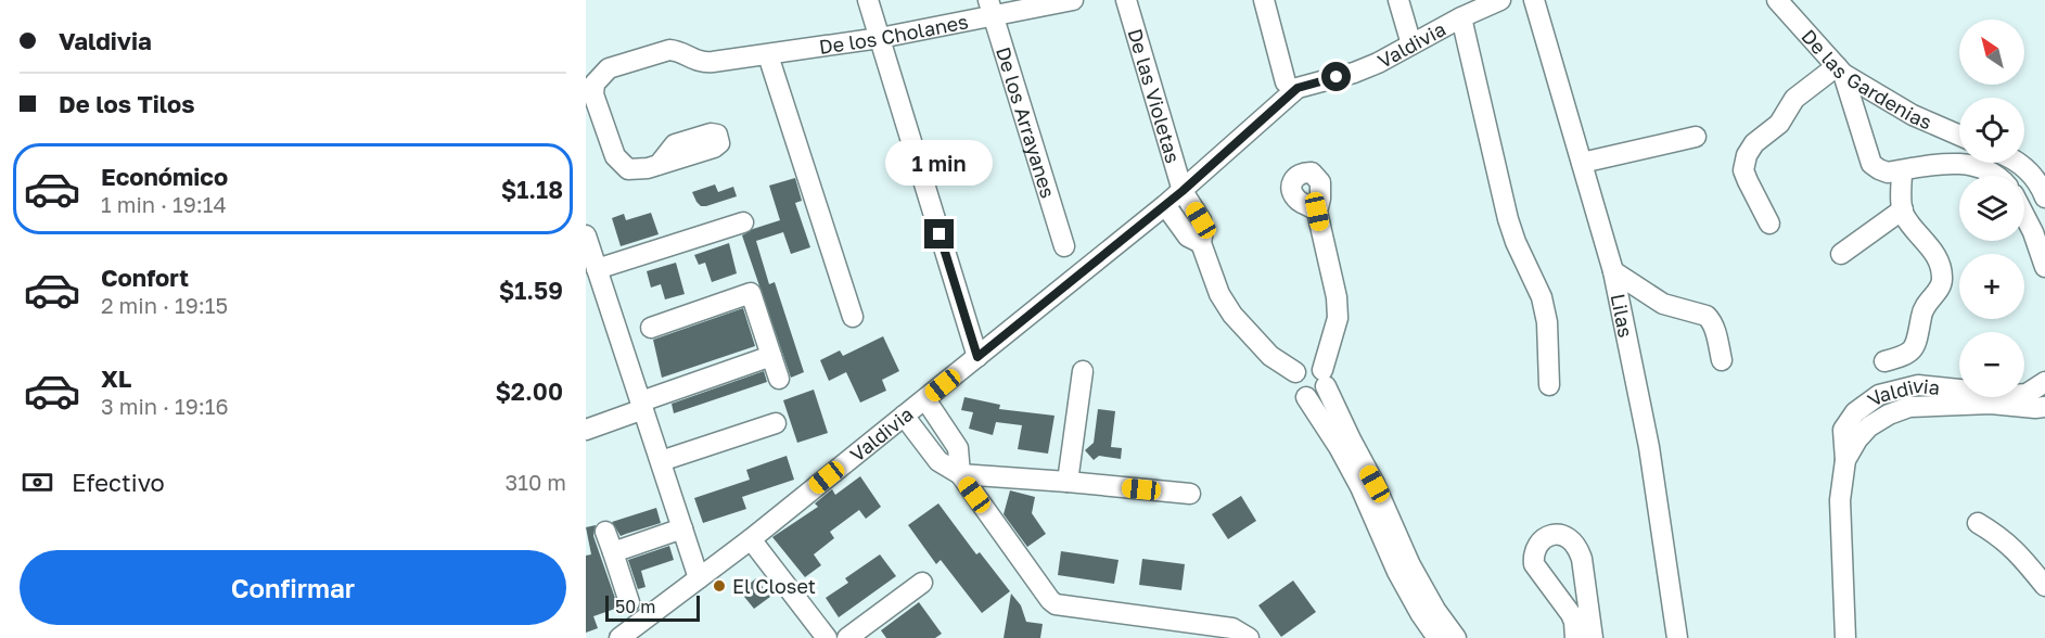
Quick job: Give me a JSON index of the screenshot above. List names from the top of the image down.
{
  "streets": {
    "street": [
      "De los Cholanes",
      "Valdivia",
      "De las Gardenias",
      "De las Violetas",
      "De los Arrayanes",
      "Lilas"
    ]
  },
  "crossings": [
    ["De los Cholanes", "De los Arrayanes"],
    ["Valdivia", "De las Violetas"]
  ],
  "places": ["El Closet"],
  "scale_bar": "50 m",
  "north": "top left",
  "page": {
    "banner": ["Valdivia", "De los Tilos"],
    "map_buttons": ["+", "−"],
    "bubble": "1 min",
    "list": [
      {
        "name": "Económico",
        "note": "1 min · 19:14",
        "value": "$1.18"
      },
      {
        "name": "Confort",
        "note": "2 min · 19:15",
        "value": "$1.59"
      },
      {
        "name": "XL",
        "note": "3 min · 19:16",
        "value": "$2.00"
      }
    ],
    "pay": ["Efectivo", "310 m"],
    "buttons": "Confirmar",
    "scale": "50 m"
  }
}
